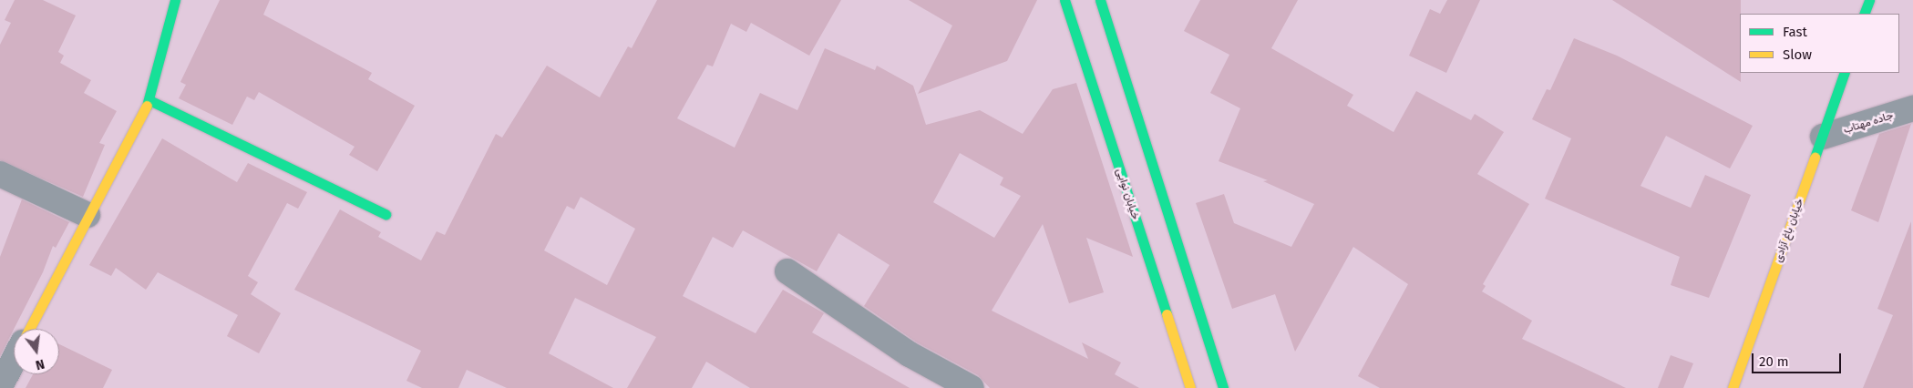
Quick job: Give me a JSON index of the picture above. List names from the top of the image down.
{
  "streets": {
    "street": ["جاده مهتاب", "خیابان نوایی", "خیابان باغ آزادی"]
  },
  "crossings": [
    ["جاده مهتاب", "خیابان باغ آزادی"]
  ],
  "legend": ["Fast", "Slow"],
  "scale_bar": "20 m",
  "north": "bottom"
}
